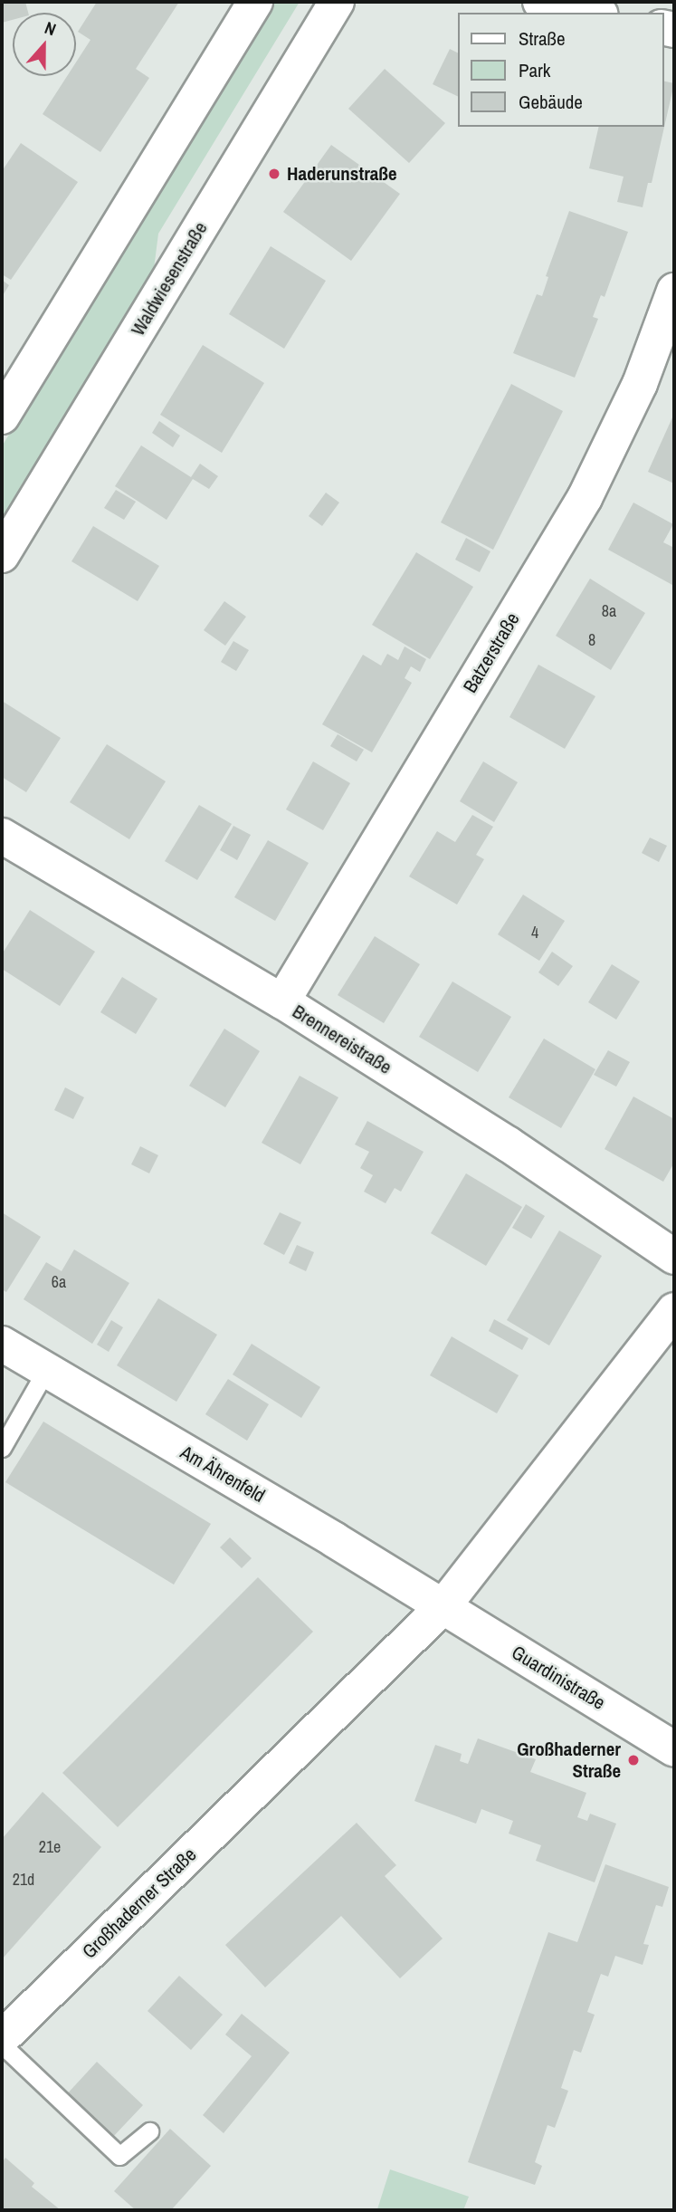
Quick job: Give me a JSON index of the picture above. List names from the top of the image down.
{
  "streets": {
    "street": [
      "Waldwiesenstraße",
      "Batzerstraße",
      "Brennereistraße",
      "Am Ährenfeld",
      "Guardinistraße",
      "Großhaderner Straße"
    ]
  },
  "crossings": [
    ["Batzerstraße", "Brennereistraße"],
    ["Am Ährenfeld", "Guardinistraße"],
    ["Am Ährenfeld", "Großhaderner Straße"],
    ["Guardinistraße", "Großhaderner Straße"]
  ],
  "places": ["Haderunstraße", "Großhaderner Straße"],
  "house_numbers": [
    "8a",
    "8",
    "4",
    "6a",
    "21e",
    "21d"
  ],
  "legend": ["Straße", "Park", "Gebäude"],
  "north": "top"
}
